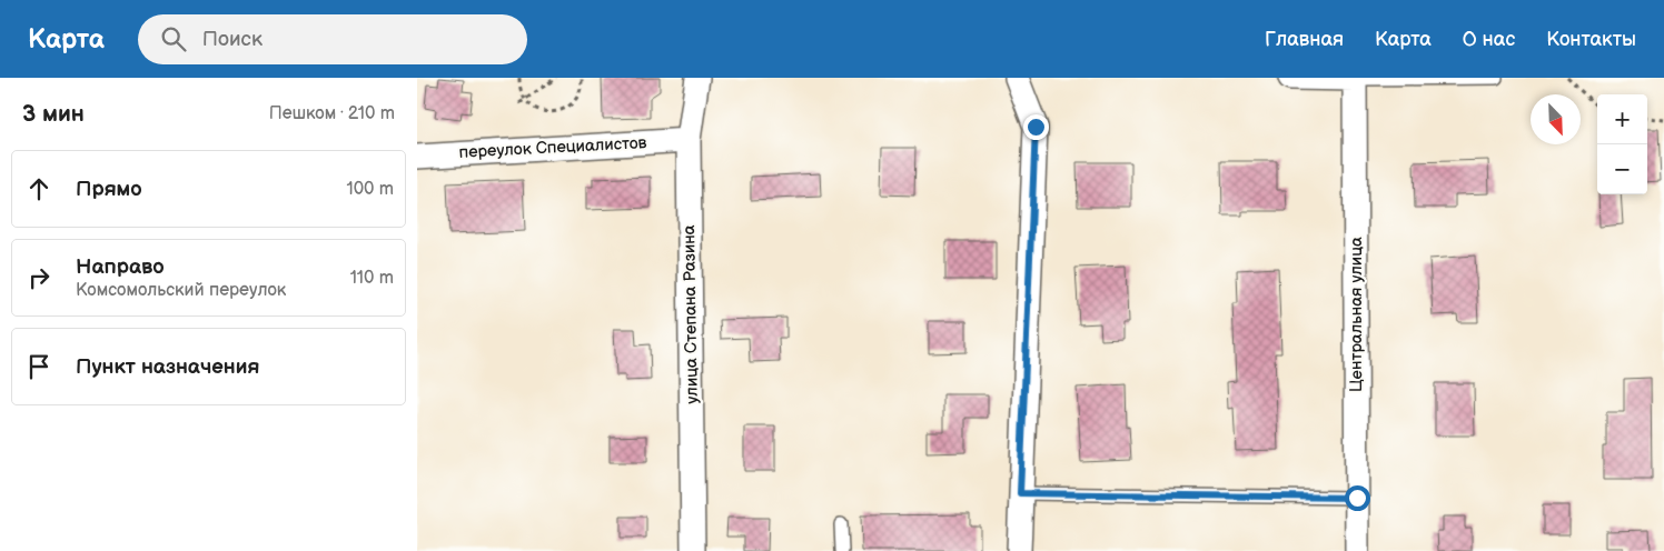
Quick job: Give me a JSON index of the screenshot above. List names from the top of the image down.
{
  "streets": {
    "street": ["переулок Специалистов", "улица Степана Разина", "Центральная улица"]
  },
  "crossings": [
    ["переулок Специалистов", "улица Степана Разина"]
  ],
  "north": "bottom right",
  "page": {
    "header": "Карта",
    "search": "Поиск",
    "nav": [
      "Главная",
      "Карта",
      "О нас",
      "Контакты"
    ],
    "heading": ["3 мин", "Пешком · 210 m"],
    "map_buttons": ["+", "−"],
    "list": [
      ["Прямо", "100 m"],
      ["Направо", "Комсомольский переулок", "110 m"],
      "Пункт назначения"
    ]
  }
}
